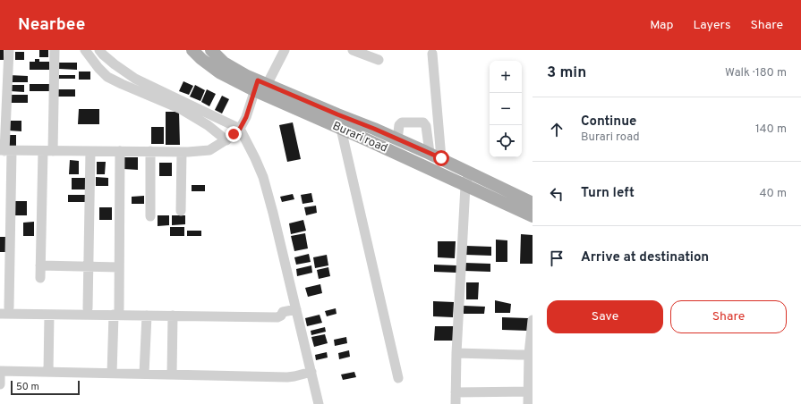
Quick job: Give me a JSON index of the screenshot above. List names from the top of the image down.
{
  "streets": {
    "main road": ["Burari road"]
  },
  "scale_bar": "50 m",
  "page": {
    "header": "Nearbee",
    "nav": ["Map", "Layers", "Share"],
    "heading": ["3 min", "Walk · 180 m"],
    "map_buttons": ["+", "−"],
    "list": [
      ["Continue", "Burari road", "140 m"],
      ["Turn left", "40 m"],
      "Arrive at destination"
    ],
    "buttons": ["Save", "Share"],
    "scale": "50 m"
  }
}
